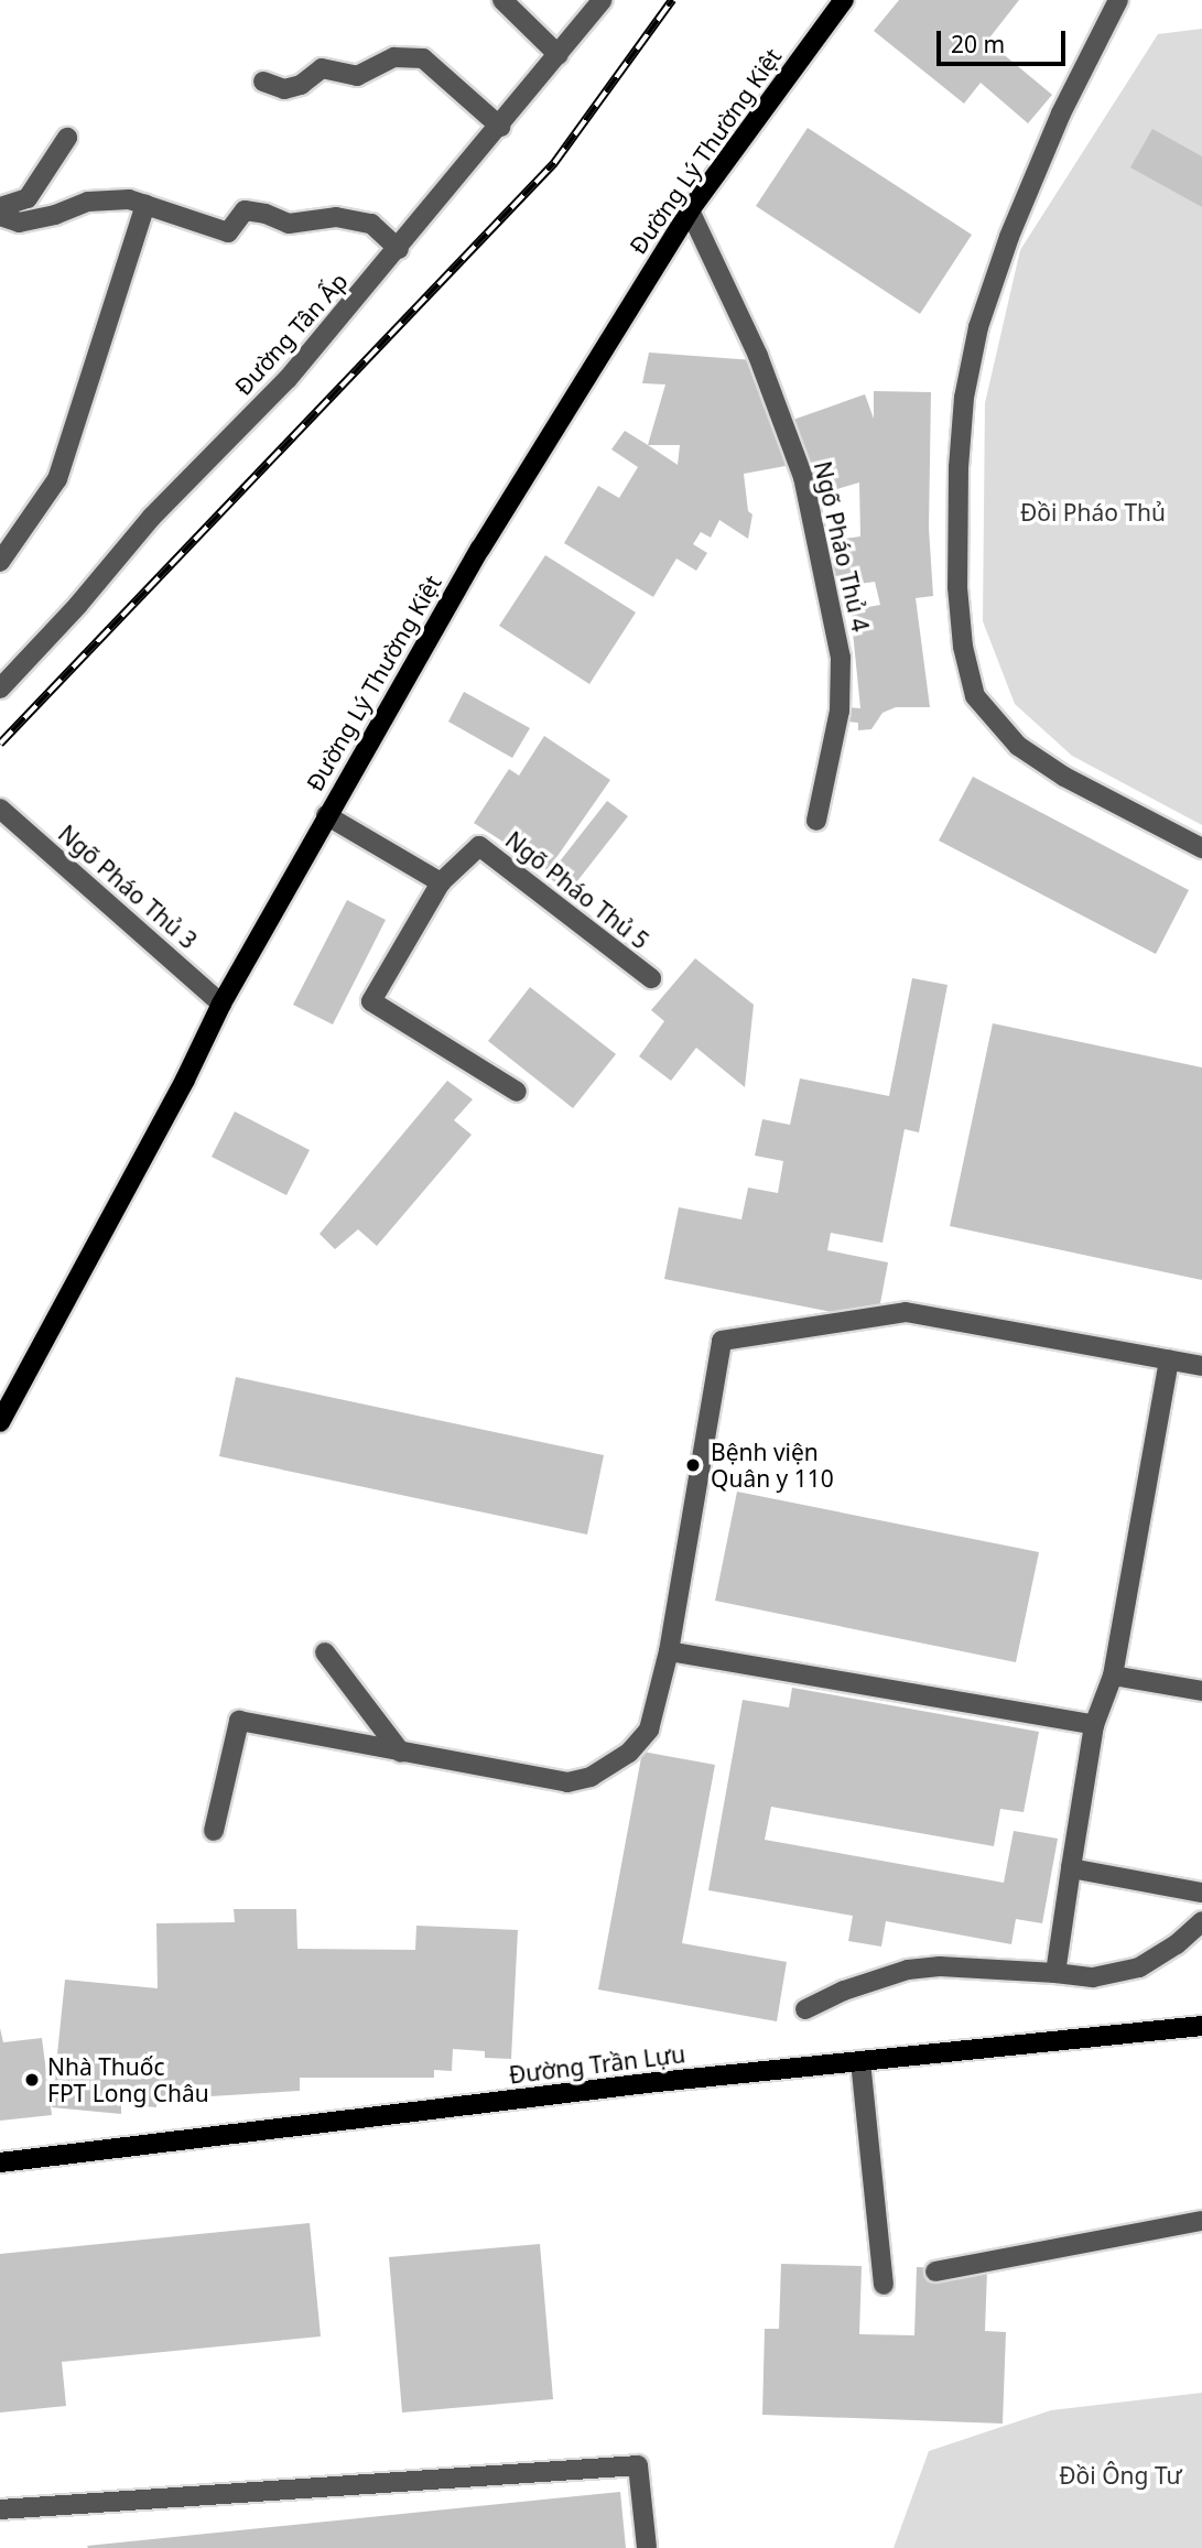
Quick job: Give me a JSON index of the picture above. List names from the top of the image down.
{
  "streets": {
    "main road": ["Đường Lý Thường Kiệt", "Đường Trần Lựu"],
    "street": [
      "Đường Tân Ấp",
      "Ngõ Pháo Thủ 4",
      "Ngõ Pháo Thủ 3",
      "Ngõ Pháo Thủ 5"
    ]
  },
  "crossings": [
    ["Đường Lý Thường Kiệt", "Ngõ Pháo Thủ 4"],
    ["Đường Lý Thường Kiệt", "Ngõ Pháo Thủ 3"]
  ],
  "parks": ["Đồi Pháo Thủ", "Đồi Ông Tư"],
  "places": ["Bệnh viện Quân y 110", "Nhà Thuốc FPT Long Châu"],
  "scale_bar": "20 m"
}
